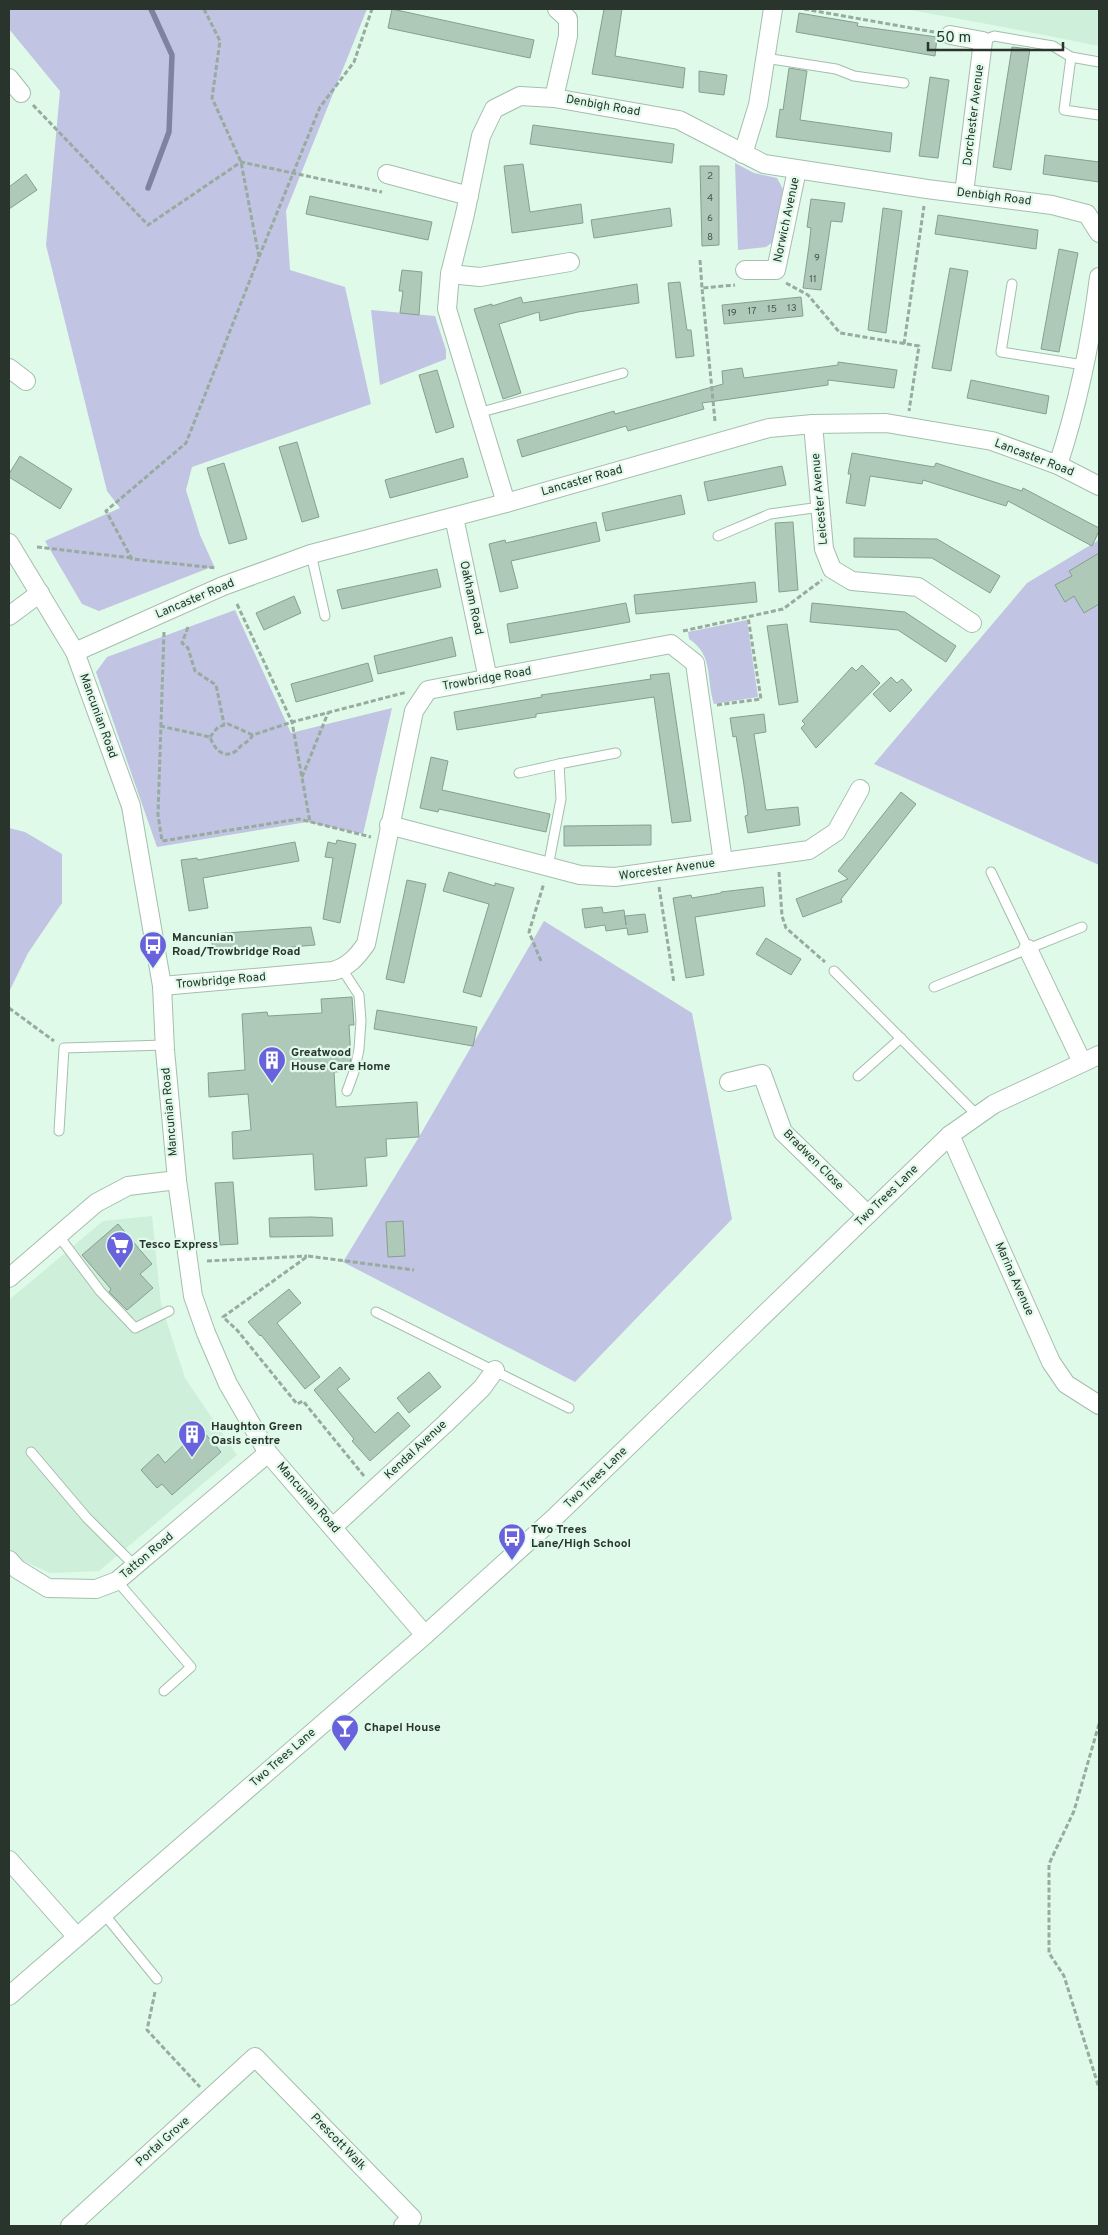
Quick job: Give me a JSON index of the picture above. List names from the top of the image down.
{
  "streets": {
    "street": [
      "Denbigh Road",
      "Dorchester Avenue",
      "Norwich Avenue",
      "Lancaster Road",
      "Leicester Avenue",
      "Oakham Road",
      "Trowbridge Road",
      "Mancunian Road",
      "Worcester Avenue",
      "Bradwen Close",
      "Two Trees Lane",
      "Marina Avenue",
      "Kendal Avenue",
      "Tatton Road",
      "Portal Grove",
      "Prescott Walk"
    ]
  },
  "crossings": [
    ["Denbigh Road", "Dorchester Avenue"],
    ["Denbigh Road", "Norwich Avenue"],
    ["Denbigh Road", "Lancaster Road"],
    ["Lancaster Road", "Leicester Avenue"],
    ["Lancaster Road", "Oakham Road"],
    ["Lancaster Road", "Mancunian Road"],
    ["Oakham Road", "Trowbridge Road"],
    ["Trowbridge Road", "Mancunian Road"],
    ["Trowbridge Road", "Worcester Avenue"],
    ["Mancunian Road", "Two Trees Lane"],
    ["Mancunian Road", "Kendal Avenue"],
    ["Mancunian Road", "Tatton Road"],
    ["Bradwen Close", "Two Trees Lane"],
    ["Two Trees Lane", "Marina Avenue"],
    ["Portal Grove", "Prescott Walk"]
  ],
  "places": {
    "bus stop": ["Mancunian Road/Trowbridge Road", "Two Trees Lane/High School"],
    "building": ["Greatwood House Care Home", "Haughton Green Oasis centre"],
    "supermarket": ["Tesco Express"],
    "bar": ["Chapel House"]
  },
  "house_numbers": [
    "2",
    "4",
    "6",
    "8",
    "9",
    "11",
    "13",
    "15",
    "17",
    "19"
  ],
  "scale_bar": "50 m"
}
